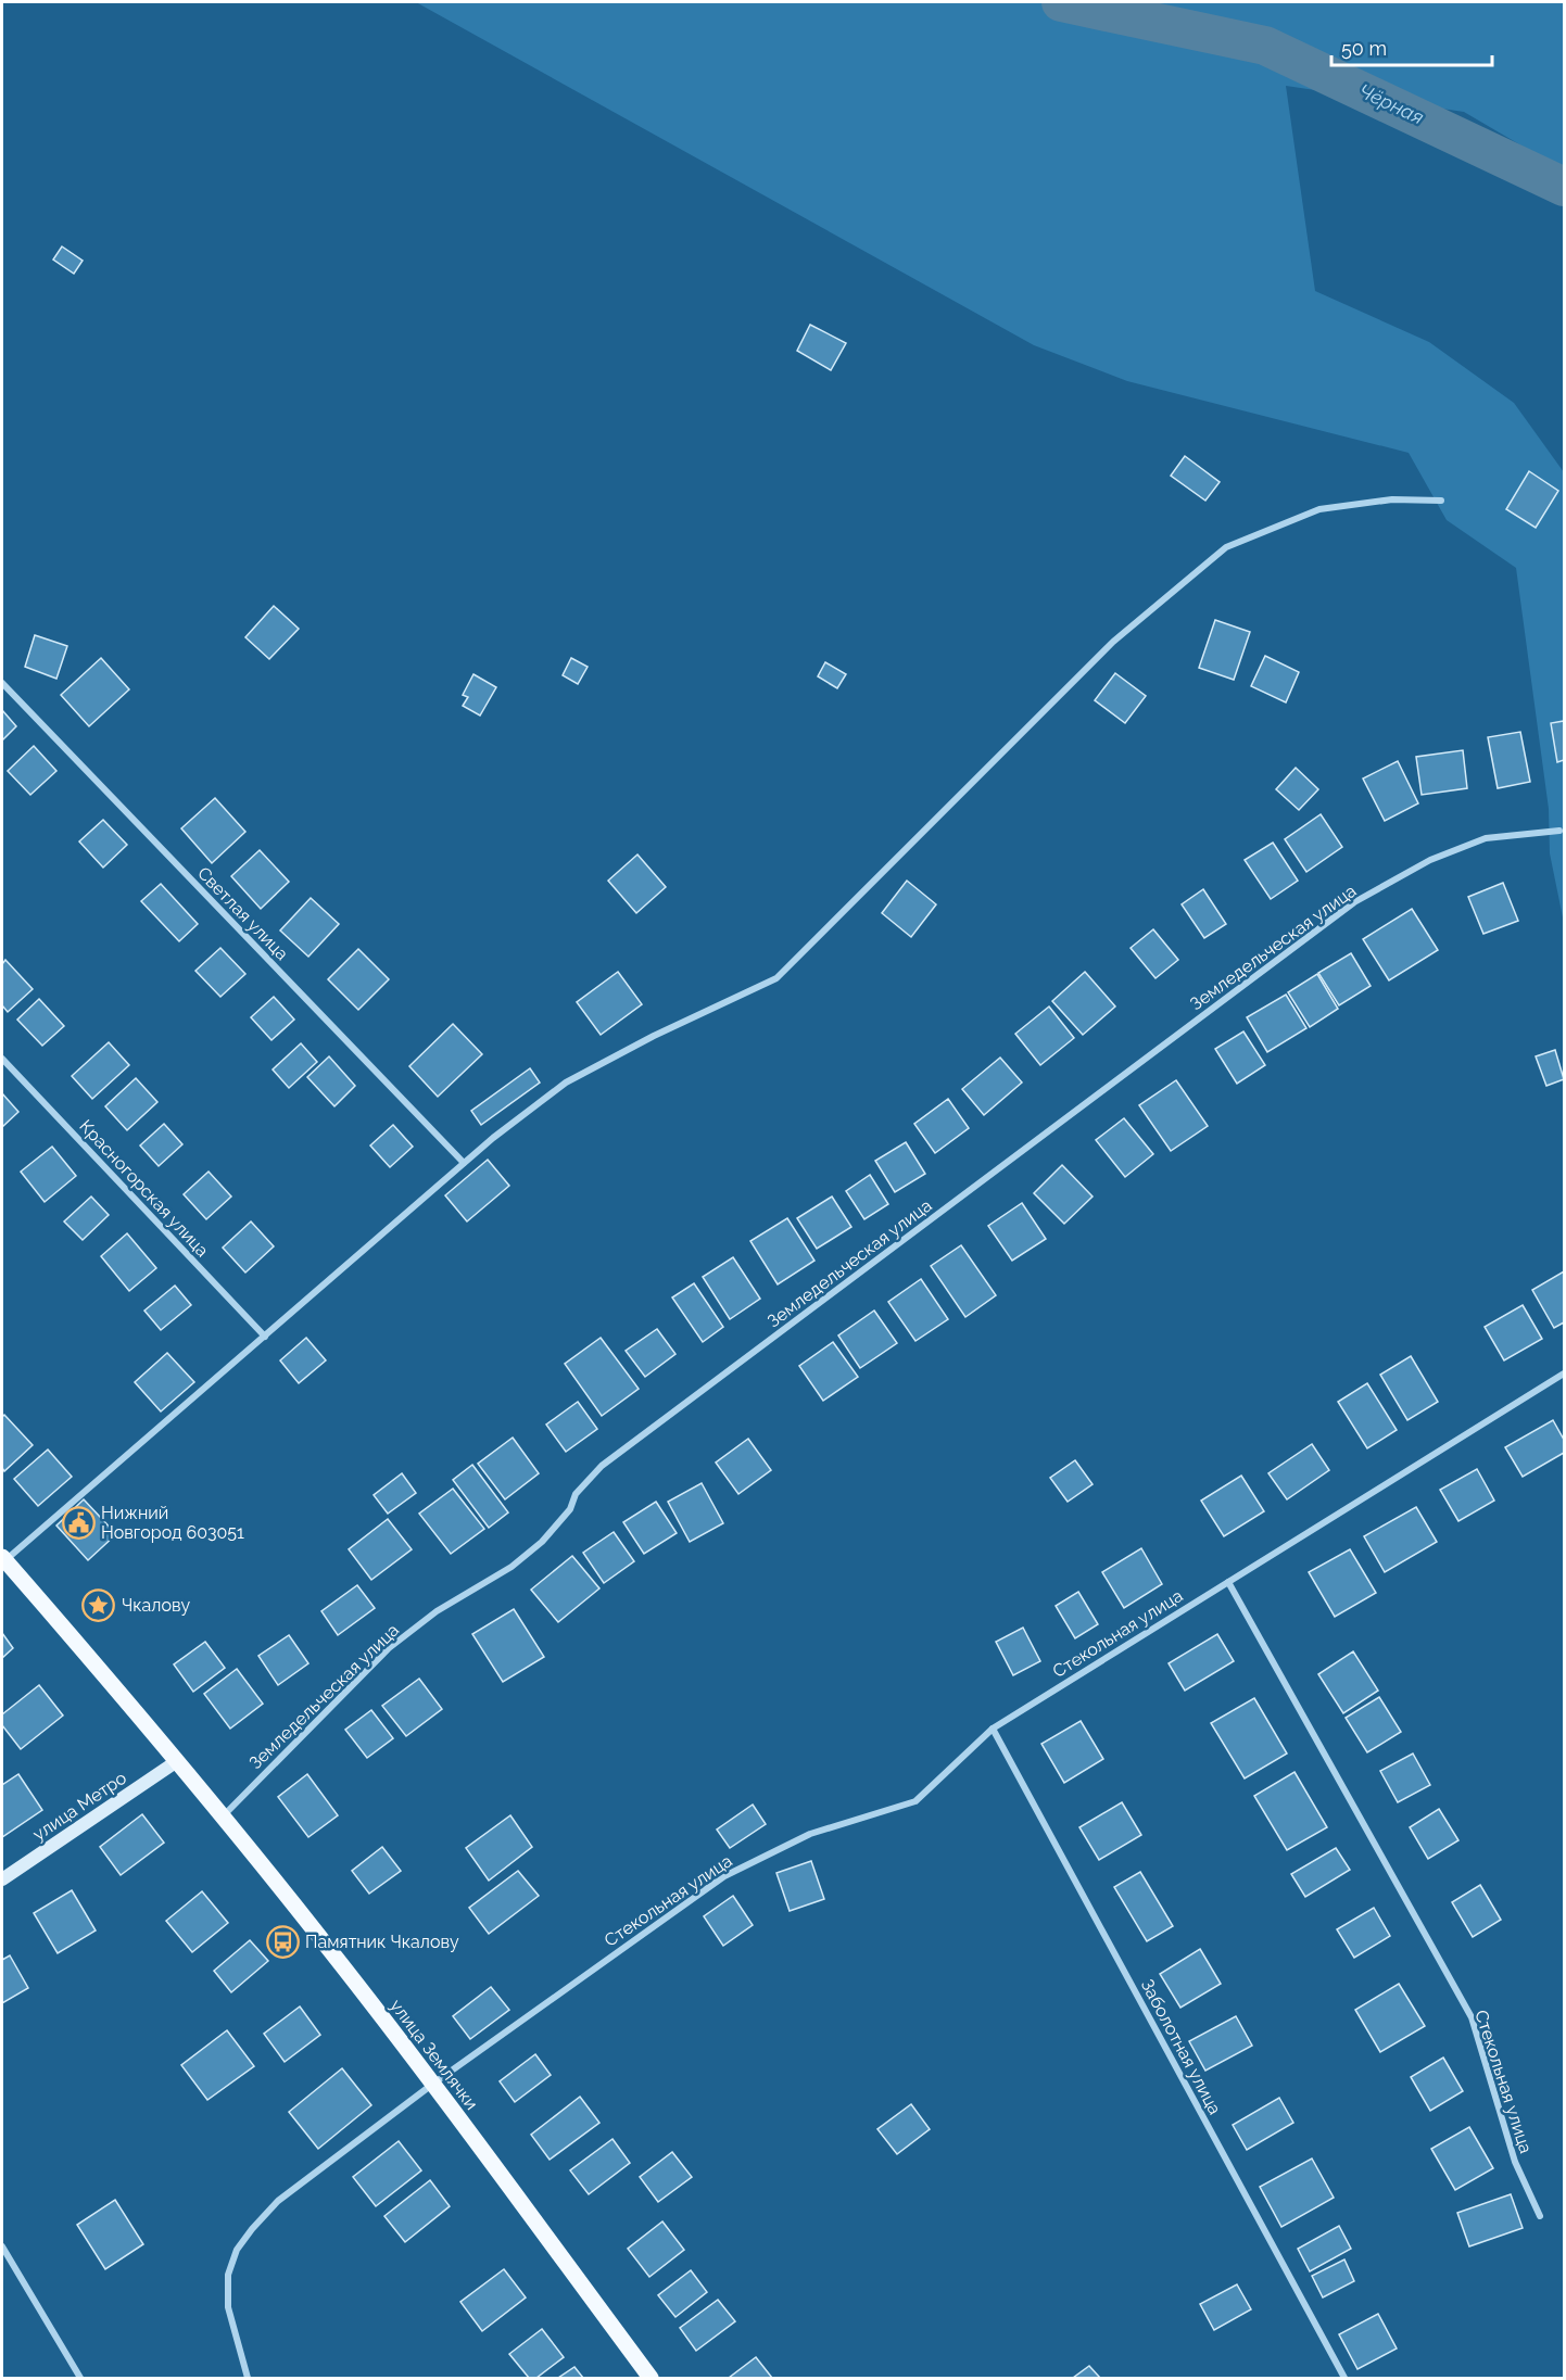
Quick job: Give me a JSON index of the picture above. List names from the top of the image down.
{
  "streets": {
    "main road": ["улица Землячки"],
    "street": [
      "Светлая улица",
      "Земледельческая улица",
      "Красногорская улица",
      "Стекольная улица",
      "улица Метро",
      "Заболотная улица"
    ]
  },
  "crossings": [
    ["Земледельческая улица", "улица Землячки"],
    ["Стекольная улица", "Заболотная улица"],
    ["Стекольная улица", "улица Землячки"],
    ["улица Метро", "улица Землячки"]
  ],
  "water": ["Чёрная"],
  "places": {
    "public building": ["Нижний Новгород 603051"],
    "place": ["Чкалову"],
    "bus stop": ["Памятник Чкалову"]
  },
  "scale_bar": "50 m"
}
